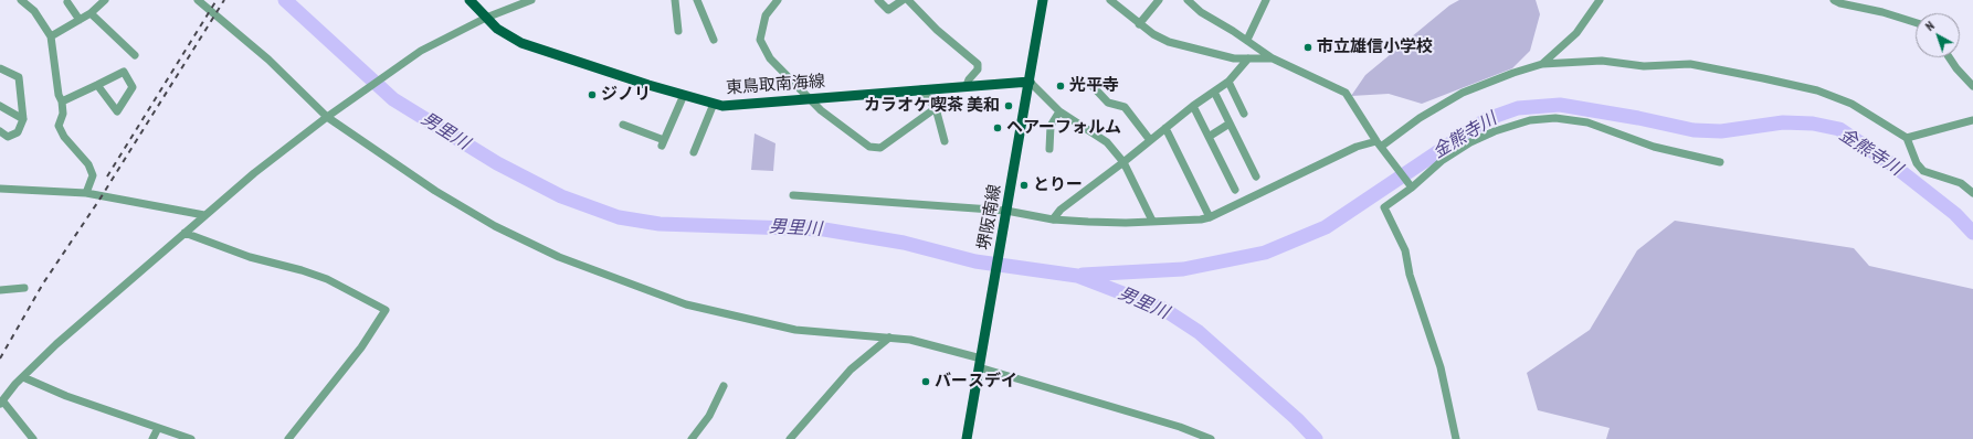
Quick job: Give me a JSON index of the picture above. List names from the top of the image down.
{
  "streets": {
    "main road": ["東鳥取南海線", "堺阪南線"]
  },
  "crossings": [
    ["東鳥取南海線", "堺阪南線"]
  ],
  "water": ["男里川", "金熊寺川"],
  "places": [
    "市立雄信小学校",
    "光平寺",
    "ジノリ",
    "カラオケ喫茶 美和",
    "ヘアーフォルム",
    "とりー",
    "バースデイ"
  ],
  "north": "top left"
}
